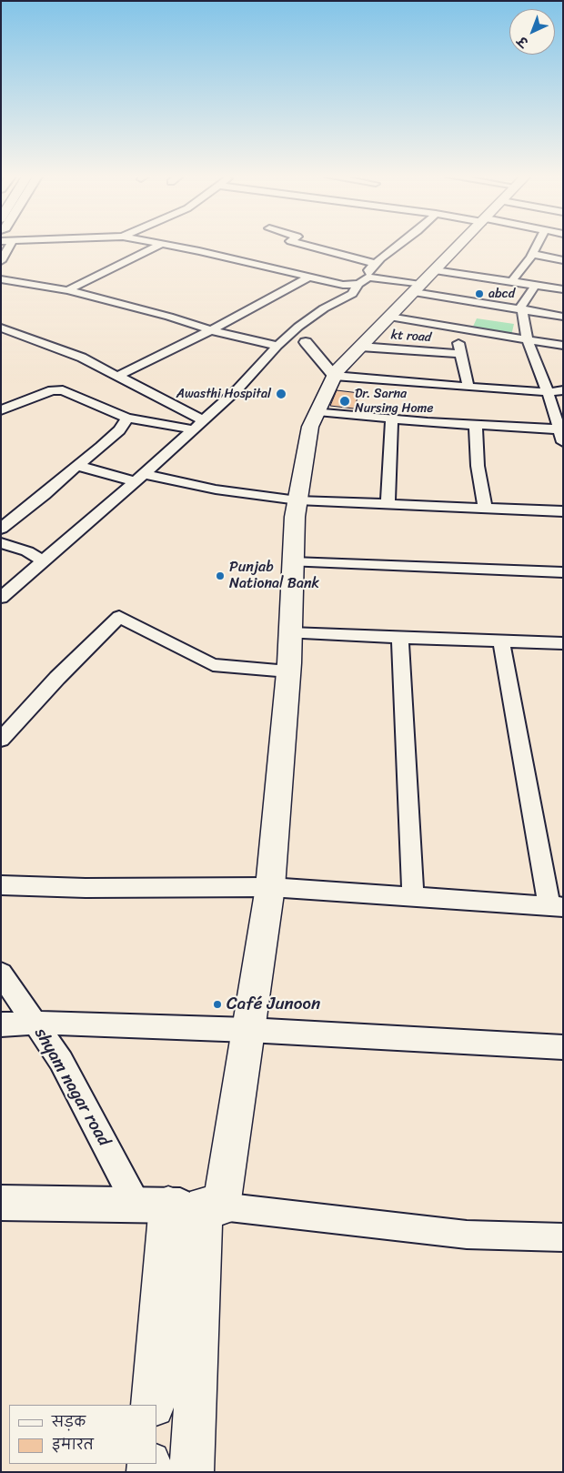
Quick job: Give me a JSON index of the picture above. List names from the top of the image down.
{
  "streets": {
    "street": ["kt road", "shyam nagar road"]
  },
  "places": [
    "abcd",
    "Awasthi Hospital",
    "Dr. Sarna Nursing Home",
    "Punjab National Bank",
    "Café Junoon"
  ],
  "legend": ["सड़क", "इमारत"],
  "north": "bottom left"
}
